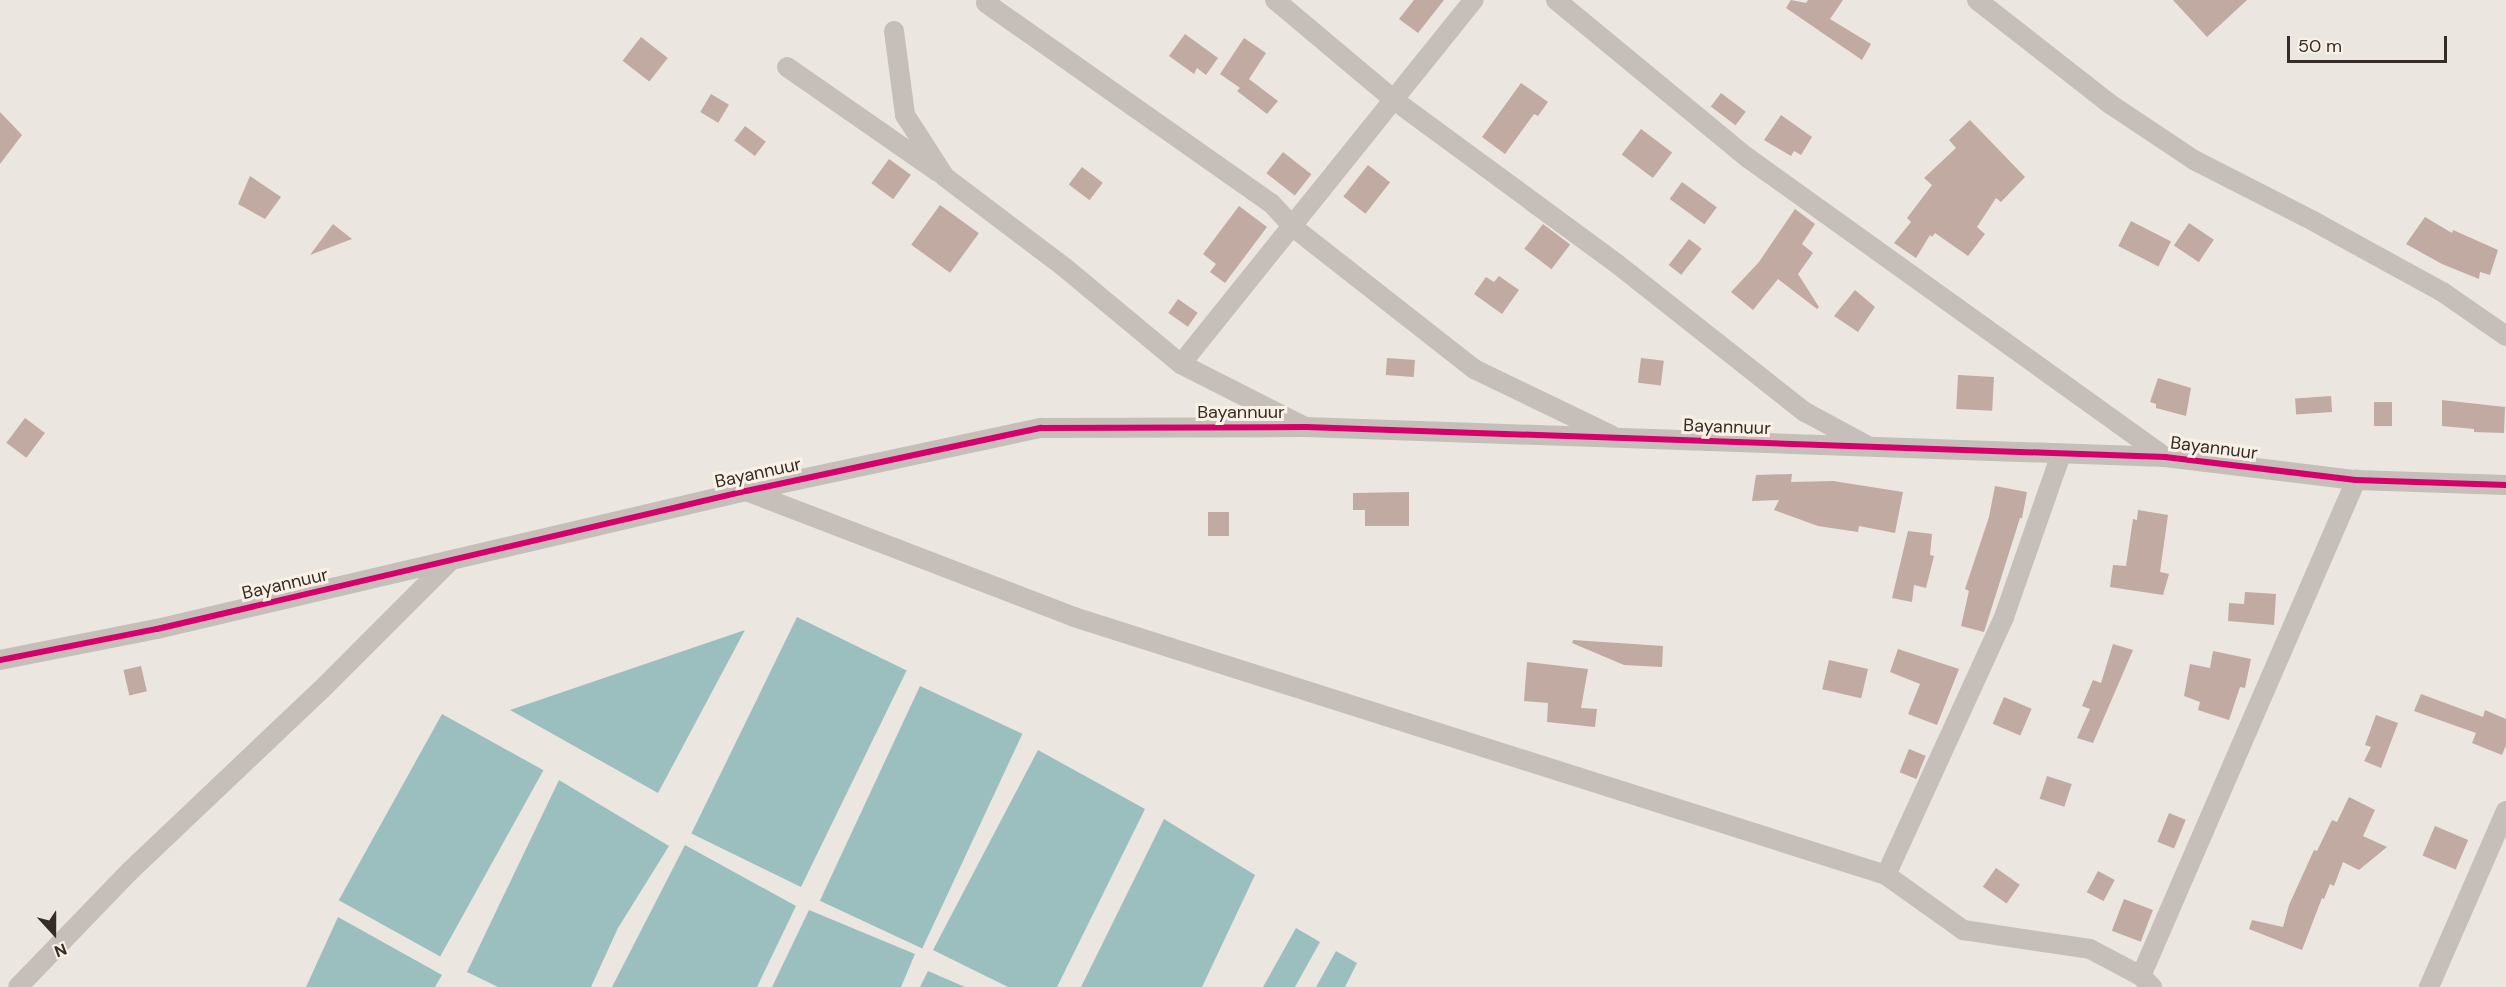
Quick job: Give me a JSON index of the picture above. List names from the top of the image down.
{
  "streets": {
    "street": ["Bayannuur"]
  },
  "scale_bar": "50 m",
  "north": "bottom"
}
